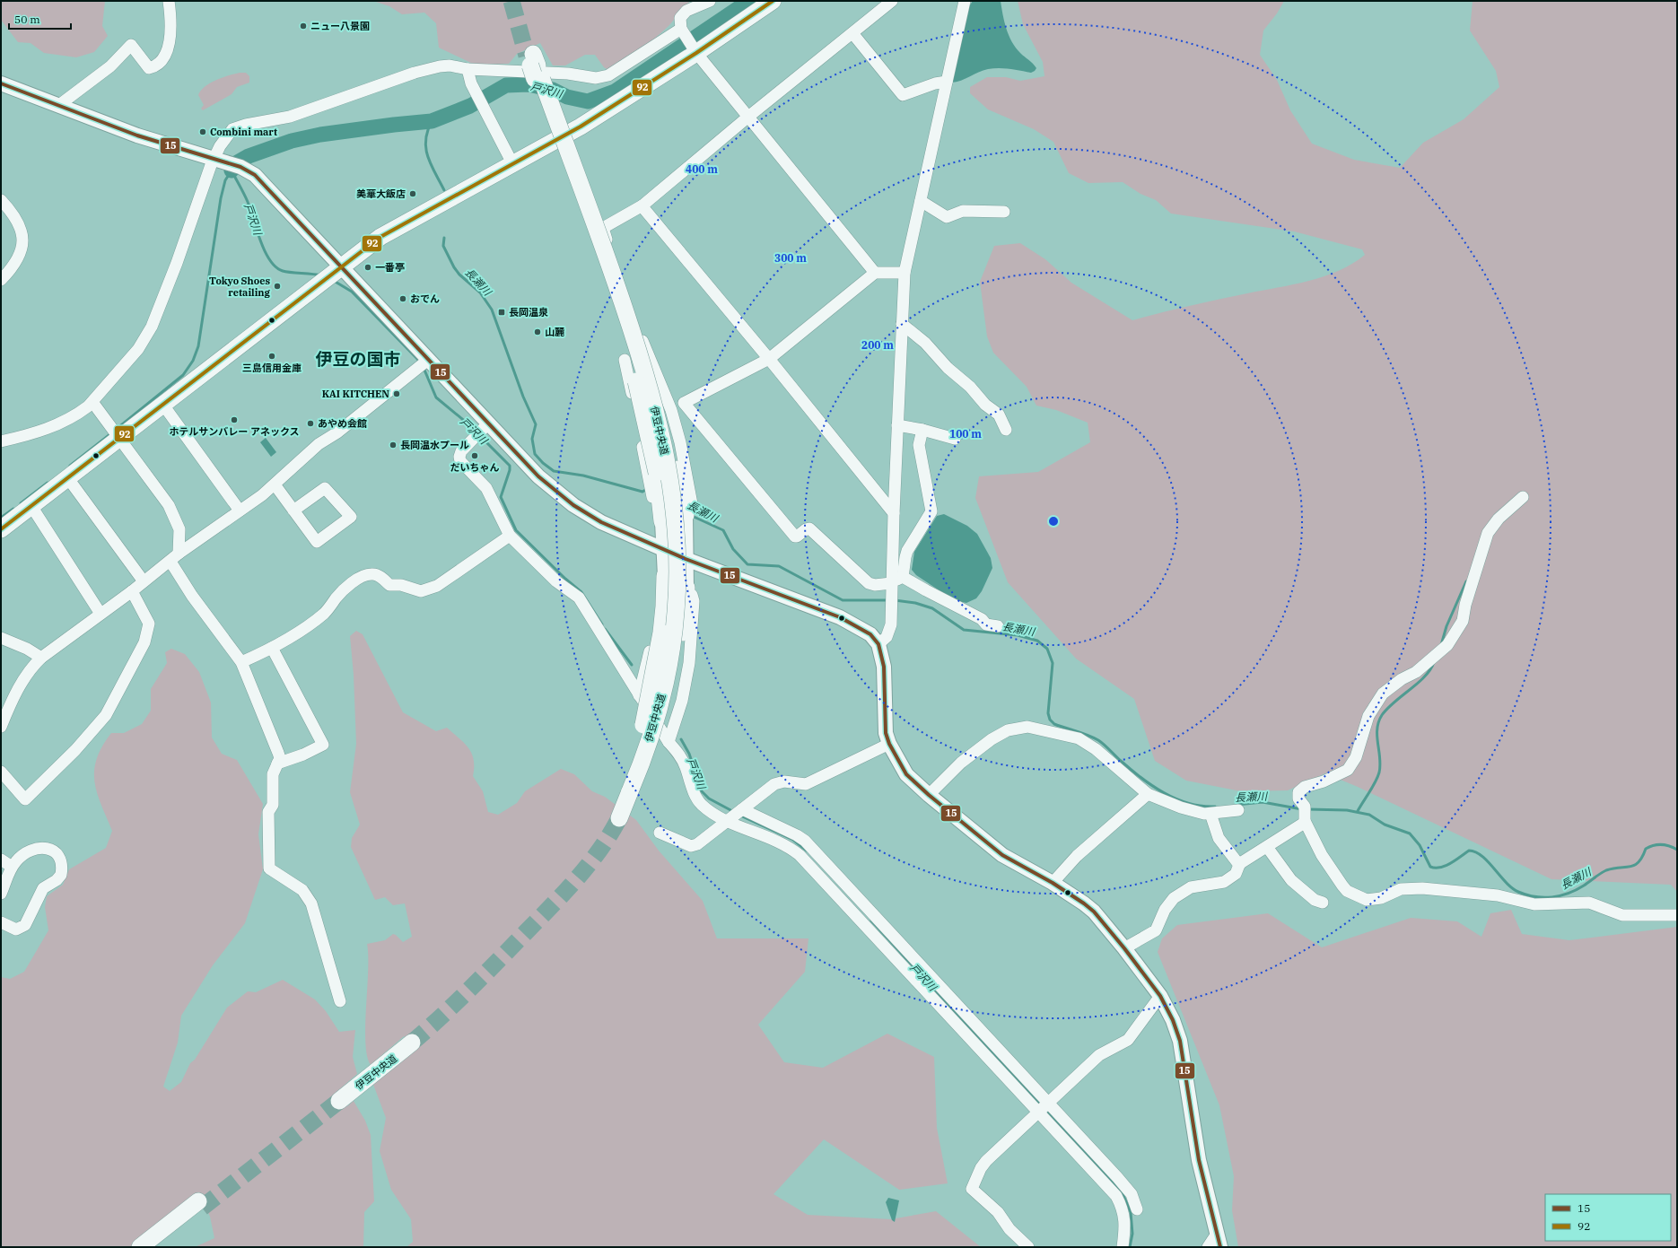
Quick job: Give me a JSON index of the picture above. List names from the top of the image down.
{
  "streets": {
    "highway": ["伊豆中央道"]
  },
  "districts": ["伊豆の国市"],
  "water": ["戸沢川", "長瀬川"],
  "places": {
    "other": [
      "ニュー八景園",
      "Combini mart",
      "美華大飯店",
      "一番亭",
      "Tokyo Shoes retailing",
      "おでん",
      "山麓",
      "三島信用金庫",
      "KAI KITCHEN",
      "ホテルサンバレー アネックス",
      "あやめ会館",
      "長岡温水プール",
      "だいちゃん"
    ],
    "transit": ["長岡温泉"]
  },
  "lines": ["transit line 92", "transit line 15"],
  "legend": ["15", "92"],
  "scale_bar": "50 m",
  "rings": [
    "400 m",
    "300 m",
    "200 m",
    "100 m"
  ]
}
